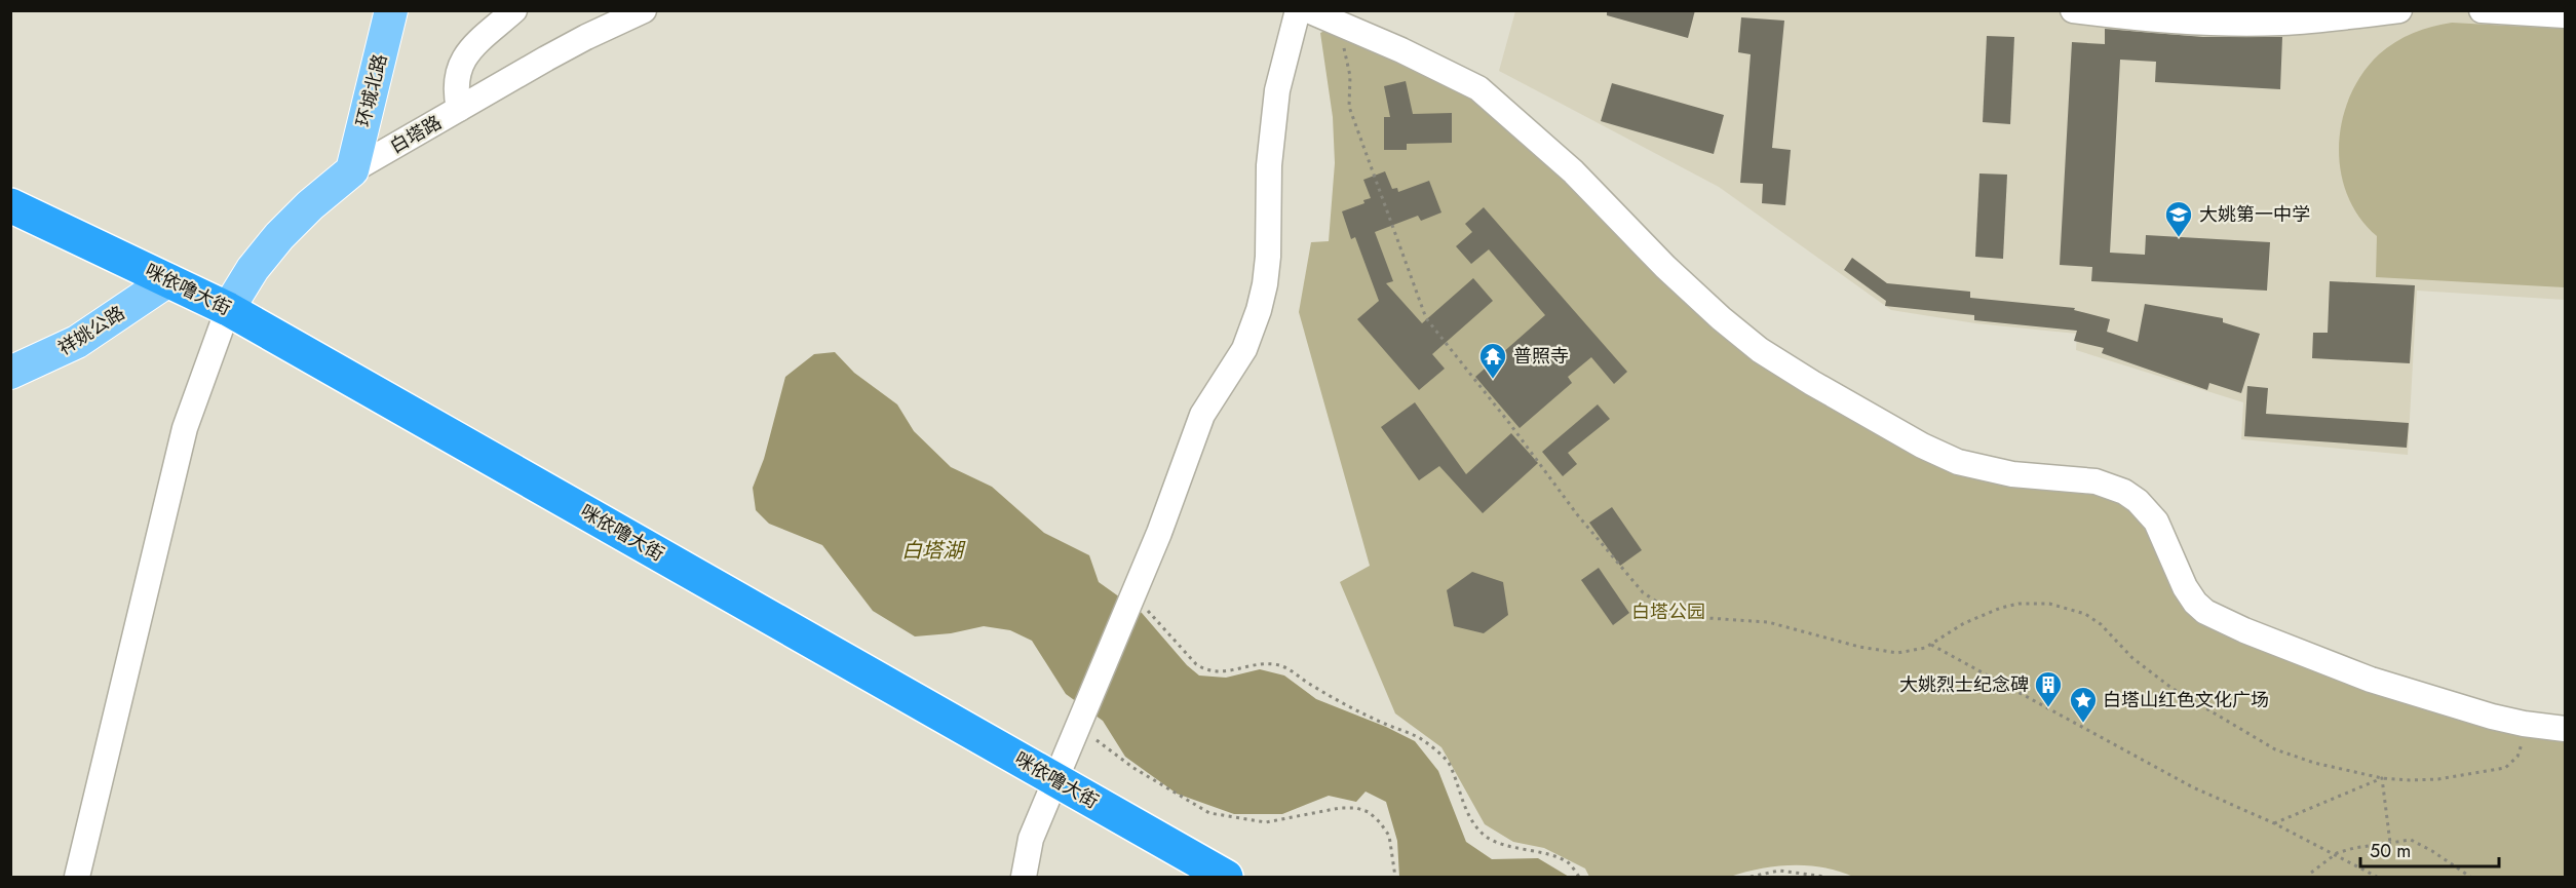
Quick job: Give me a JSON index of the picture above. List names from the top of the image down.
{
  "streets": {
    "highway": ["咪依噜大街"],
    "main road": ["环城北路", "白塔路", "祥姚公路"]
  },
  "crossings": [
    ["环城北路", "白塔路"],
    ["白塔路", "咪依噜大街"],
    ["咪依噜大街", "祥姚公路"]
  ],
  "water": ["白塔湖"],
  "parks": ["白塔公园"],
  "places": {
    "school or university": ["大姚第一中学"],
    "temple": ["普照寺"],
    "building": ["大姚烈士纪念碑"],
    "place": ["白塔山红色文化广场"]
  },
  "scale_bar": "50 m"
}
